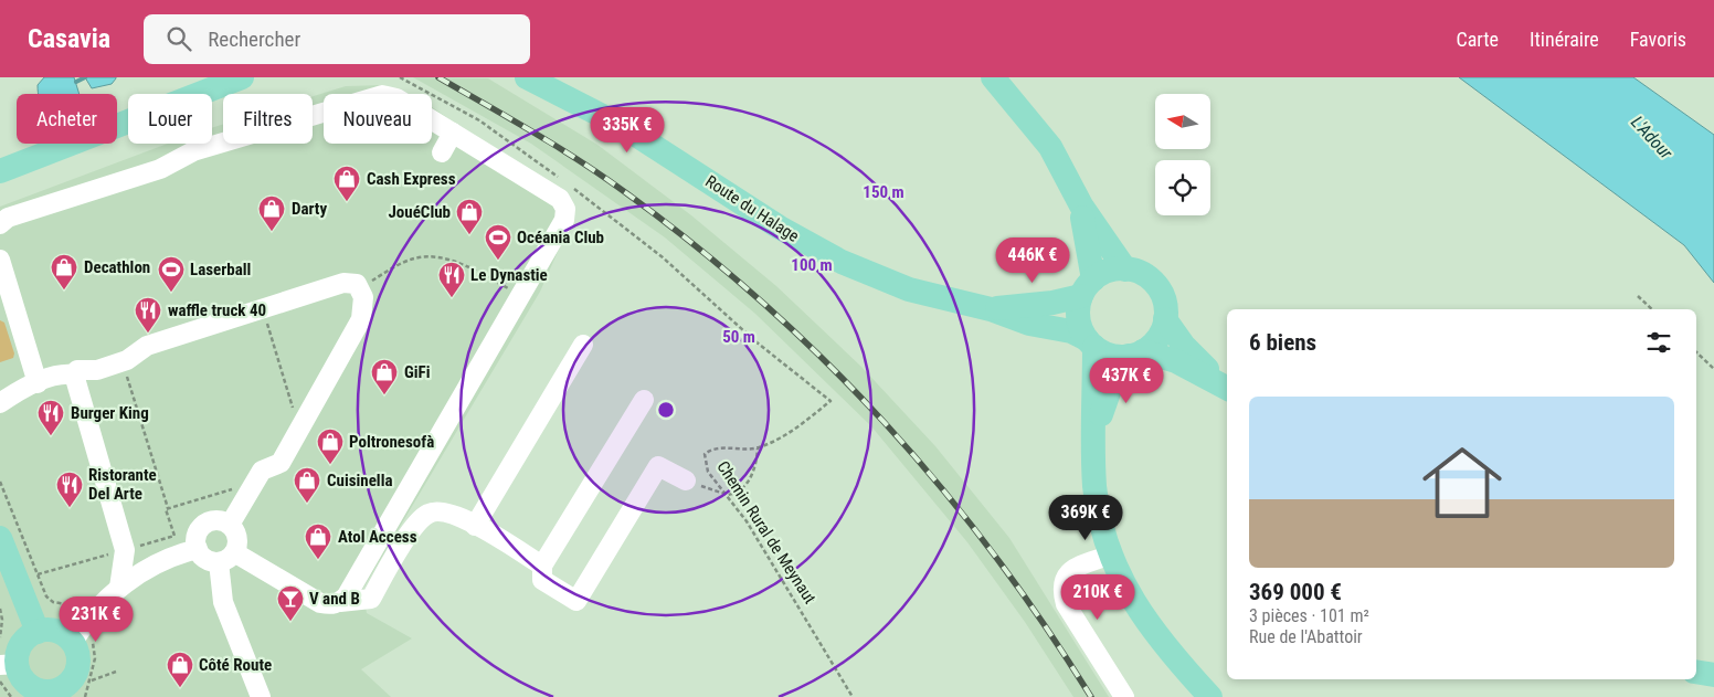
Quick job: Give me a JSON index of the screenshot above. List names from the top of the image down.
{
  "streets": {
    "main road": ["Route du Halage"],
    "path": ["Chemin Rural de Meynaut"]
  },
  "water": ["L'Adour"],
  "places": {
    "shop": [
      "Cash Express",
      "Darty",
      "JouéClub",
      "Decathlon",
      "GiFi",
      "Poltronesofà",
      "Cuisinella",
      "Atol Access",
      "Côté Route"
    ],
    "sports": ["Océania Club", "Laserball"],
    "restaurant": [
      "Le Dynastie",
      "waffle truck 40",
      "Burger King",
      "Ristorante Del Arte"
    ],
    "bar": ["V and B"]
  },
  "north": "left",
  "page": {
    "header": "Casavia",
    "search": "Rechercher",
    "nav": ["Carte", "Itinéraire", "Favoris"],
    "chip": [
      "Acheter",
      "Louer",
      "Filtres",
      "Nouveau"
    ],
    "price": [
      "335K €",
      "446K €",
      "437K €",
      "369K €",
      "210K €",
      "231K €"
    ],
    "heading": "6 biens",
    "list": [
      {
        "name": "369 000 €",
        "note": "3 pièces · 101 m² · Rue de l'Abattoir"
      }
    ]
  },
  "rings": ["150 m", "100 m", "50 m"]
}
